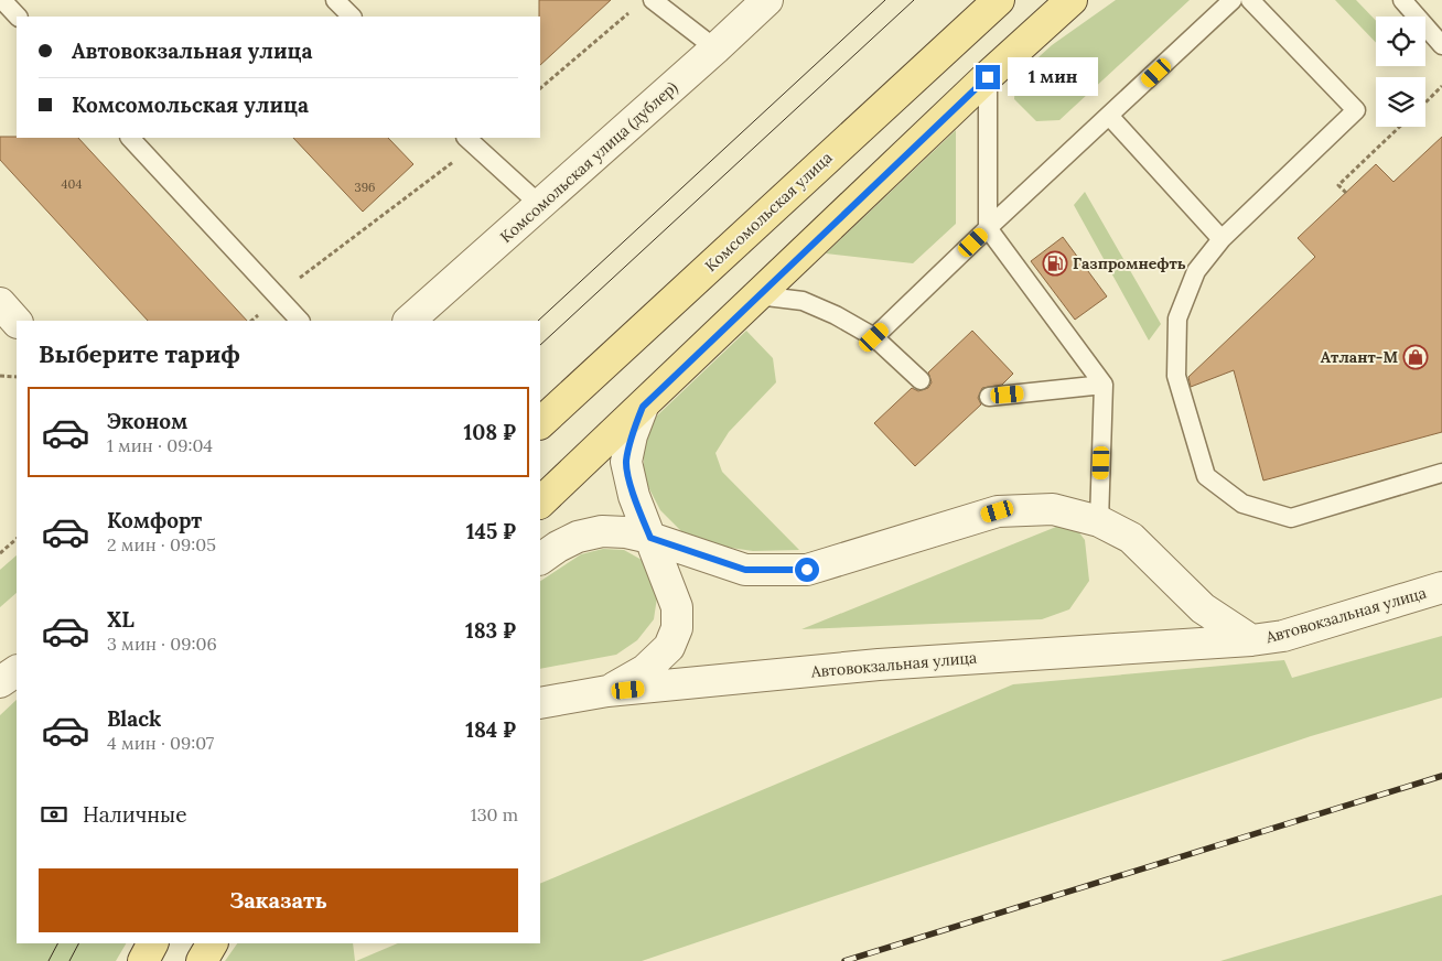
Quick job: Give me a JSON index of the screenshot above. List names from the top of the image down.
{
  "streets": {
    "main road": ["Комсомольская улица"],
    "street": ["Комсомольская улица (дублер)", "Автовокзальная улица"]
  },
  "places": {
    "fuel station": ["Газпромнефть"],
    "shop": ["Атлант-М"]
  },
  "house_numbers": ["404", "396"],
  "page": {
    "banner": ["Автовокзальная улица", "Комсомольская улица"],
    "bubble": "1 мин",
    "heading": "Выберите тариф",
    "list": [
      {
        "name": "Эконом",
        "note": "1 мин · 09:04",
        "value": "108 ₽"
      },
      {
        "name": "Комфорт",
        "note": "2 мин · 09:05",
        "value": "145 ₽"
      },
      {
        "name": "XL",
        "note": "3 мин · 09:06",
        "value": "183 ₽"
      },
      {
        "name": "Black",
        "note": "4 мин · 09:07",
        "value": "184 ₽"
      }
    ],
    "pay": ["Наличные", "130 m"],
    "buttons": "Заказать"
  }
}
